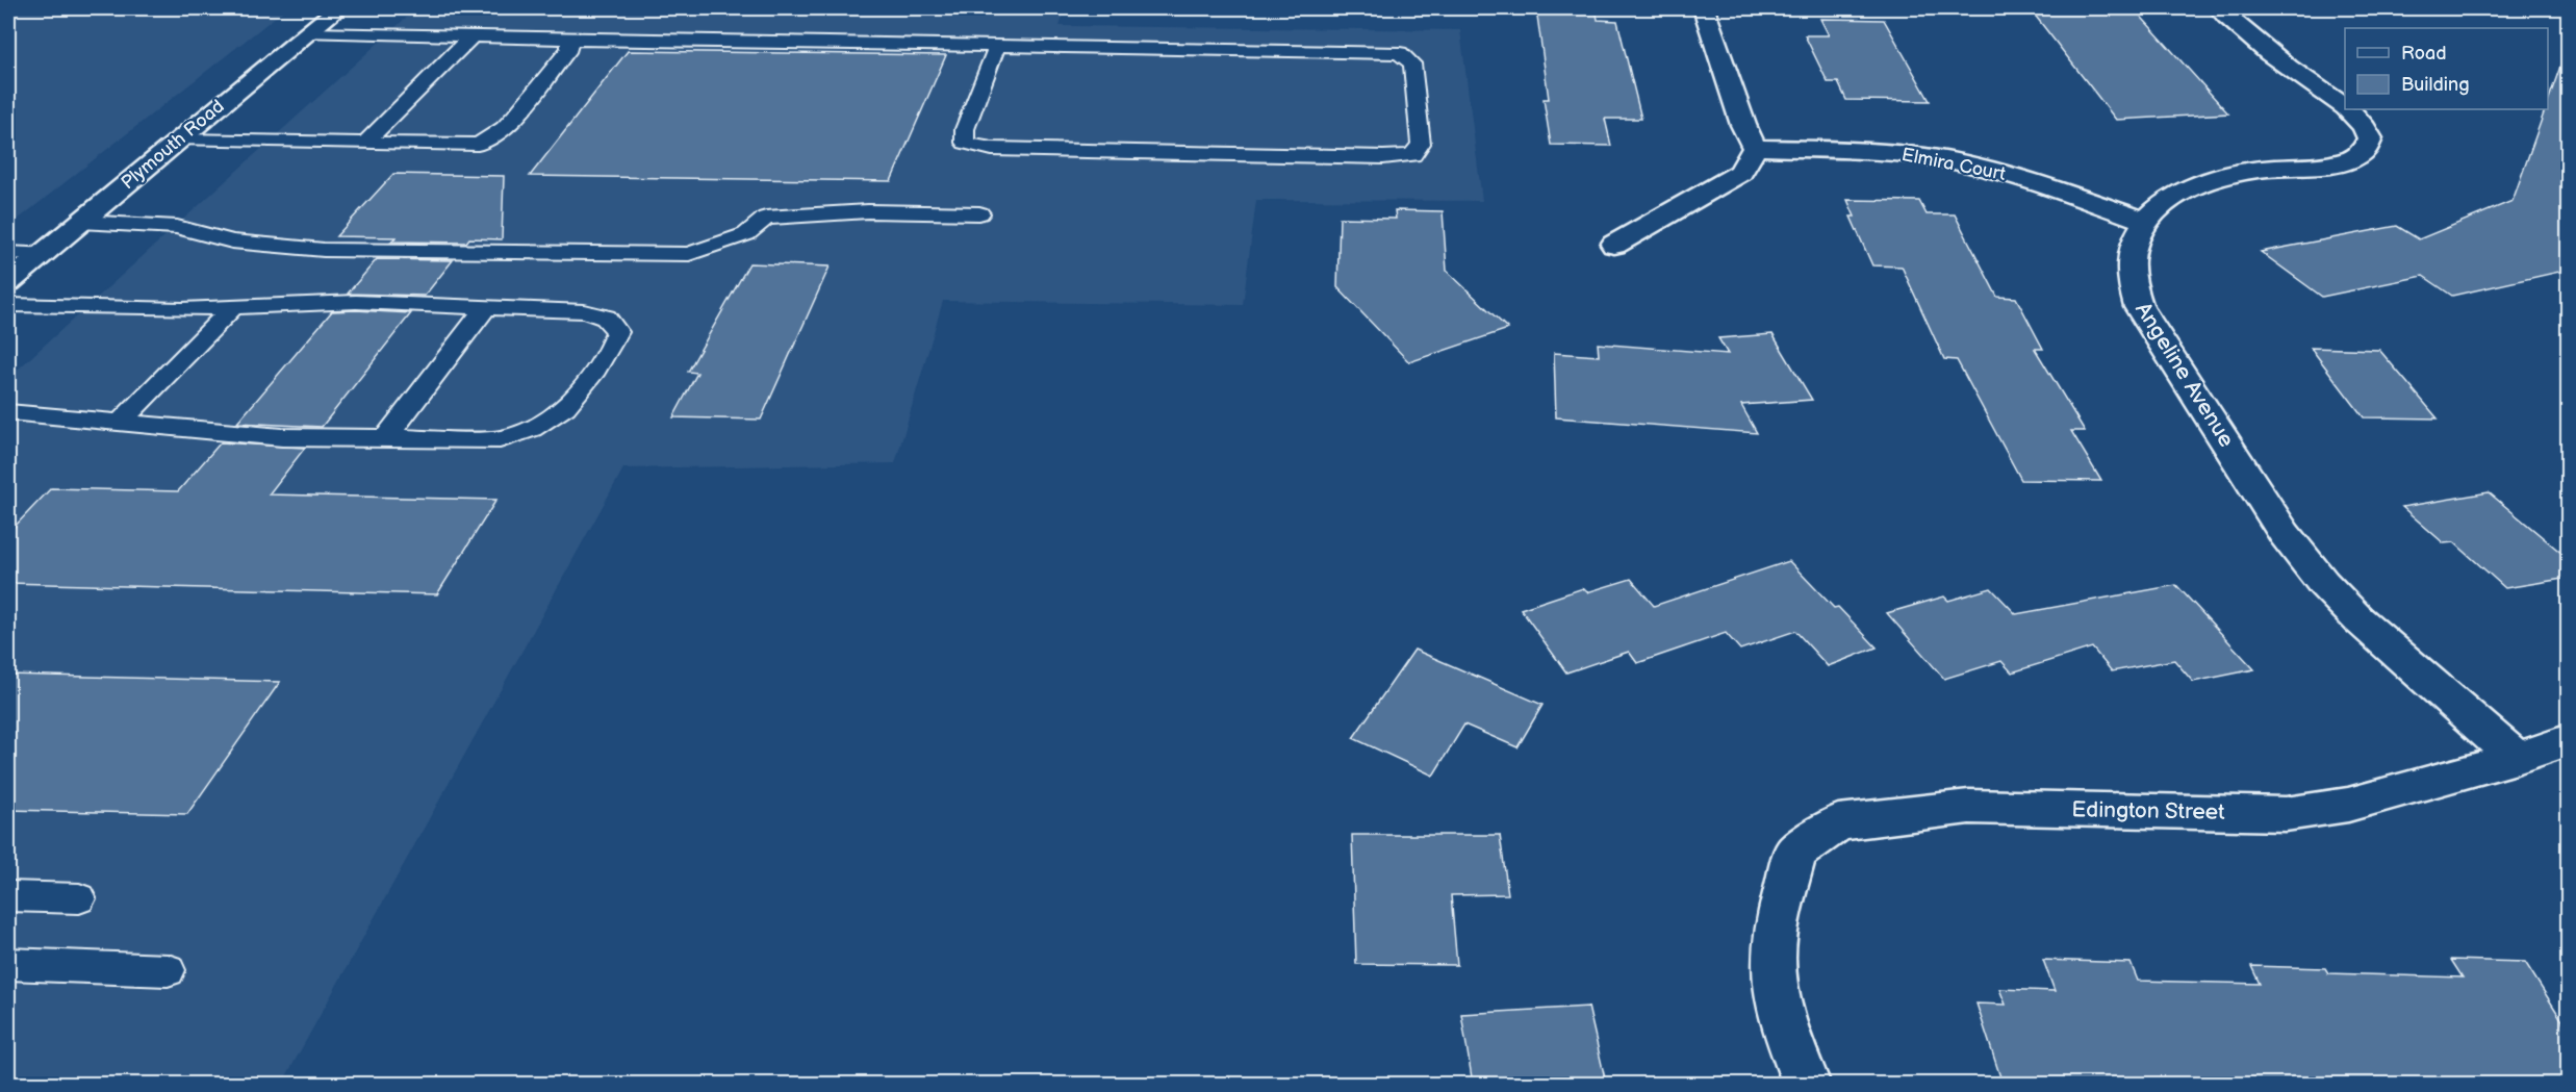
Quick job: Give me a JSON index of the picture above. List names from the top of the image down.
{
  "streets": {
    "street": [
      "Plymouth Road",
      "Elmira Court",
      "Angeline Avenue",
      "Edington Street"
    ]
  },
  "crossings": [
    ["Elmira Court", "Angeline Avenue"],
    ["Angeline Avenue", "Edington Street"]
  ],
  "legend": ["Road", "Building"]
}
